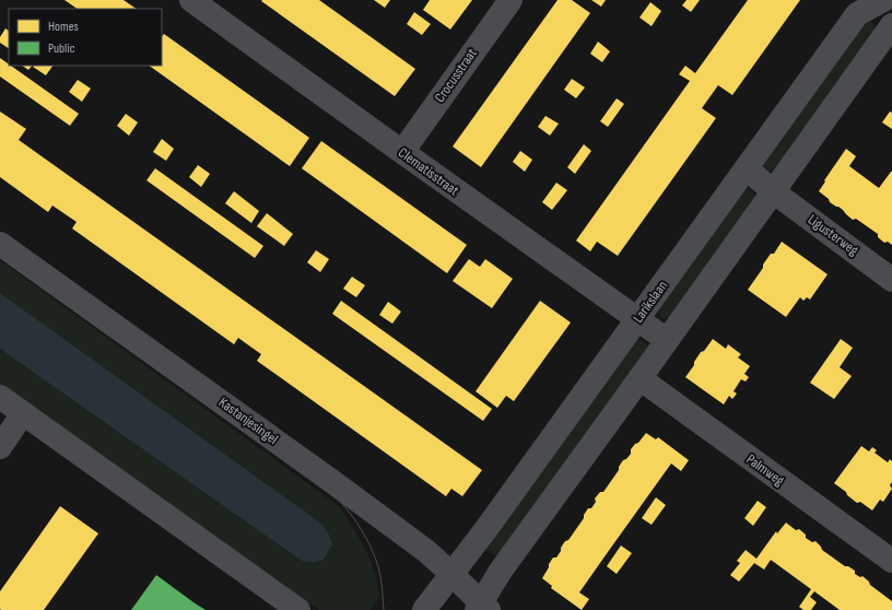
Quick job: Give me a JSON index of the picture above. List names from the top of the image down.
{
  "streets": {
    "street": [
      "Crocusstraat",
      "Clematisstraat",
      "Ligusterweg",
      "Larikslaan",
      "Kastanjesingel",
      "Palmweg"
    ]
  },
  "crossings": [
    ["Crocusstraat", "Clematisstraat"],
    ["Clematisstraat", "Larikslaan"],
    ["Ligusterweg", "Larikslaan"],
    ["Larikslaan", "Kastanjesingel"]
  ],
  "legend": ["Homes", "Public"]
}
